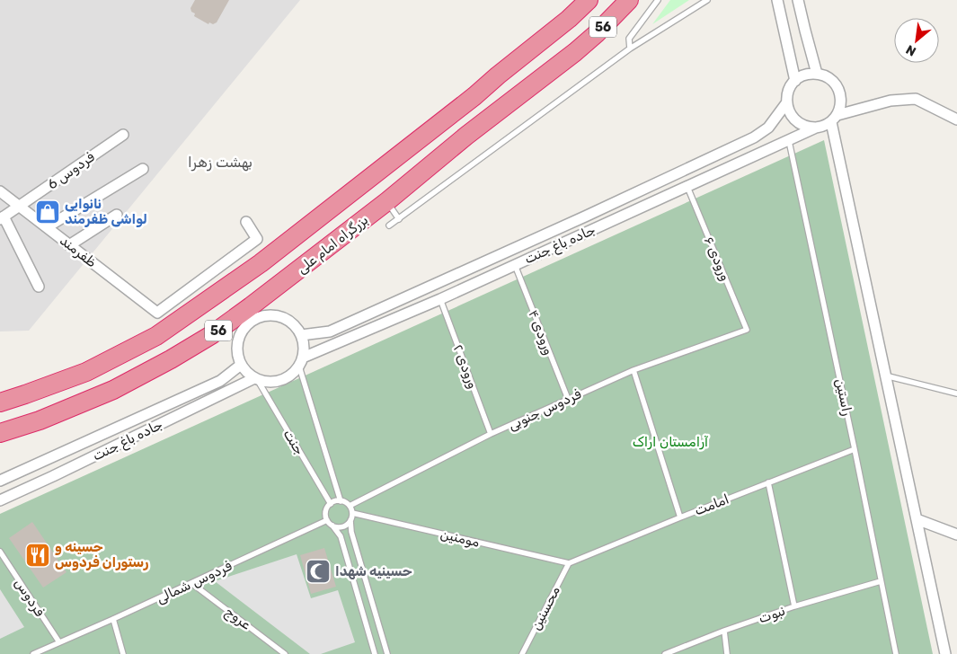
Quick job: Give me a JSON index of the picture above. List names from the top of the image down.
{
  "streets": {
    "highway": ["56", "بزرگراه امام علی"],
    "street": ["فردوس 6", "جاده باغ جنت", "ظفرمند"],
    "lane": [
      "ورودی ۶",
      "ورودی ۴",
      "ورودی ۲",
      "راستین",
      "فردوس جنوبی",
      "جنت",
      "امامت",
      "مومنین",
      "فردوس شمالی",
      "فردوس",
      "محسنین",
      "نبوت",
      "عروج"
    ]
  },
  "crossings": [
    ["فردوس 6", "ظفرمند"],
    ["جاده باغ جنت", "ورودی ۶"],
    ["جاده باغ جنت", "ورودی ۴"],
    ["جاده باغ جنت", "ورودی ۲"],
    ["جاده باغ جنت", "راستین"],
    ["جاده باغ جنت", "جنت"],
    ["ورودی ۶", "فردوس جنوبی"],
    ["ورودی ۴", "فردوس جنوبی"],
    ["ورودی ۲", "فردوس جنوبی"],
    ["راستین", "امامت"],
    ["راستین", "نبوت"],
    ["فردوس جنوبی", "جنت"],
    ["فردوس جنوبی", "مومنین"],
    ["فردوس جنوبی", "فردوس شمالی"],
    ["جنت", "مومنین"],
    ["جنت", "فردوس شمالی"],
    ["امامت", "مومنین"],
    ["امامت", "محسنین"],
    ["مومنین", "فردوس شمالی"],
    ["مومنین", "محسنین"],
    ["فردوس شمالی", "فردوس"],
    ["فردوس شمالی", "عروج"]
  ],
  "districts": ["بهشت زهرا"],
  "parks": ["آرامستان اراک"],
  "places": {
    "shop": ["نانوایی لواشی ظفرمند"],
    "restaurant": ["حسینه و رستوران فردوس"],
    "mosque": ["حسینیه شهدا"]
  },
  "north": "bottom left"
}
